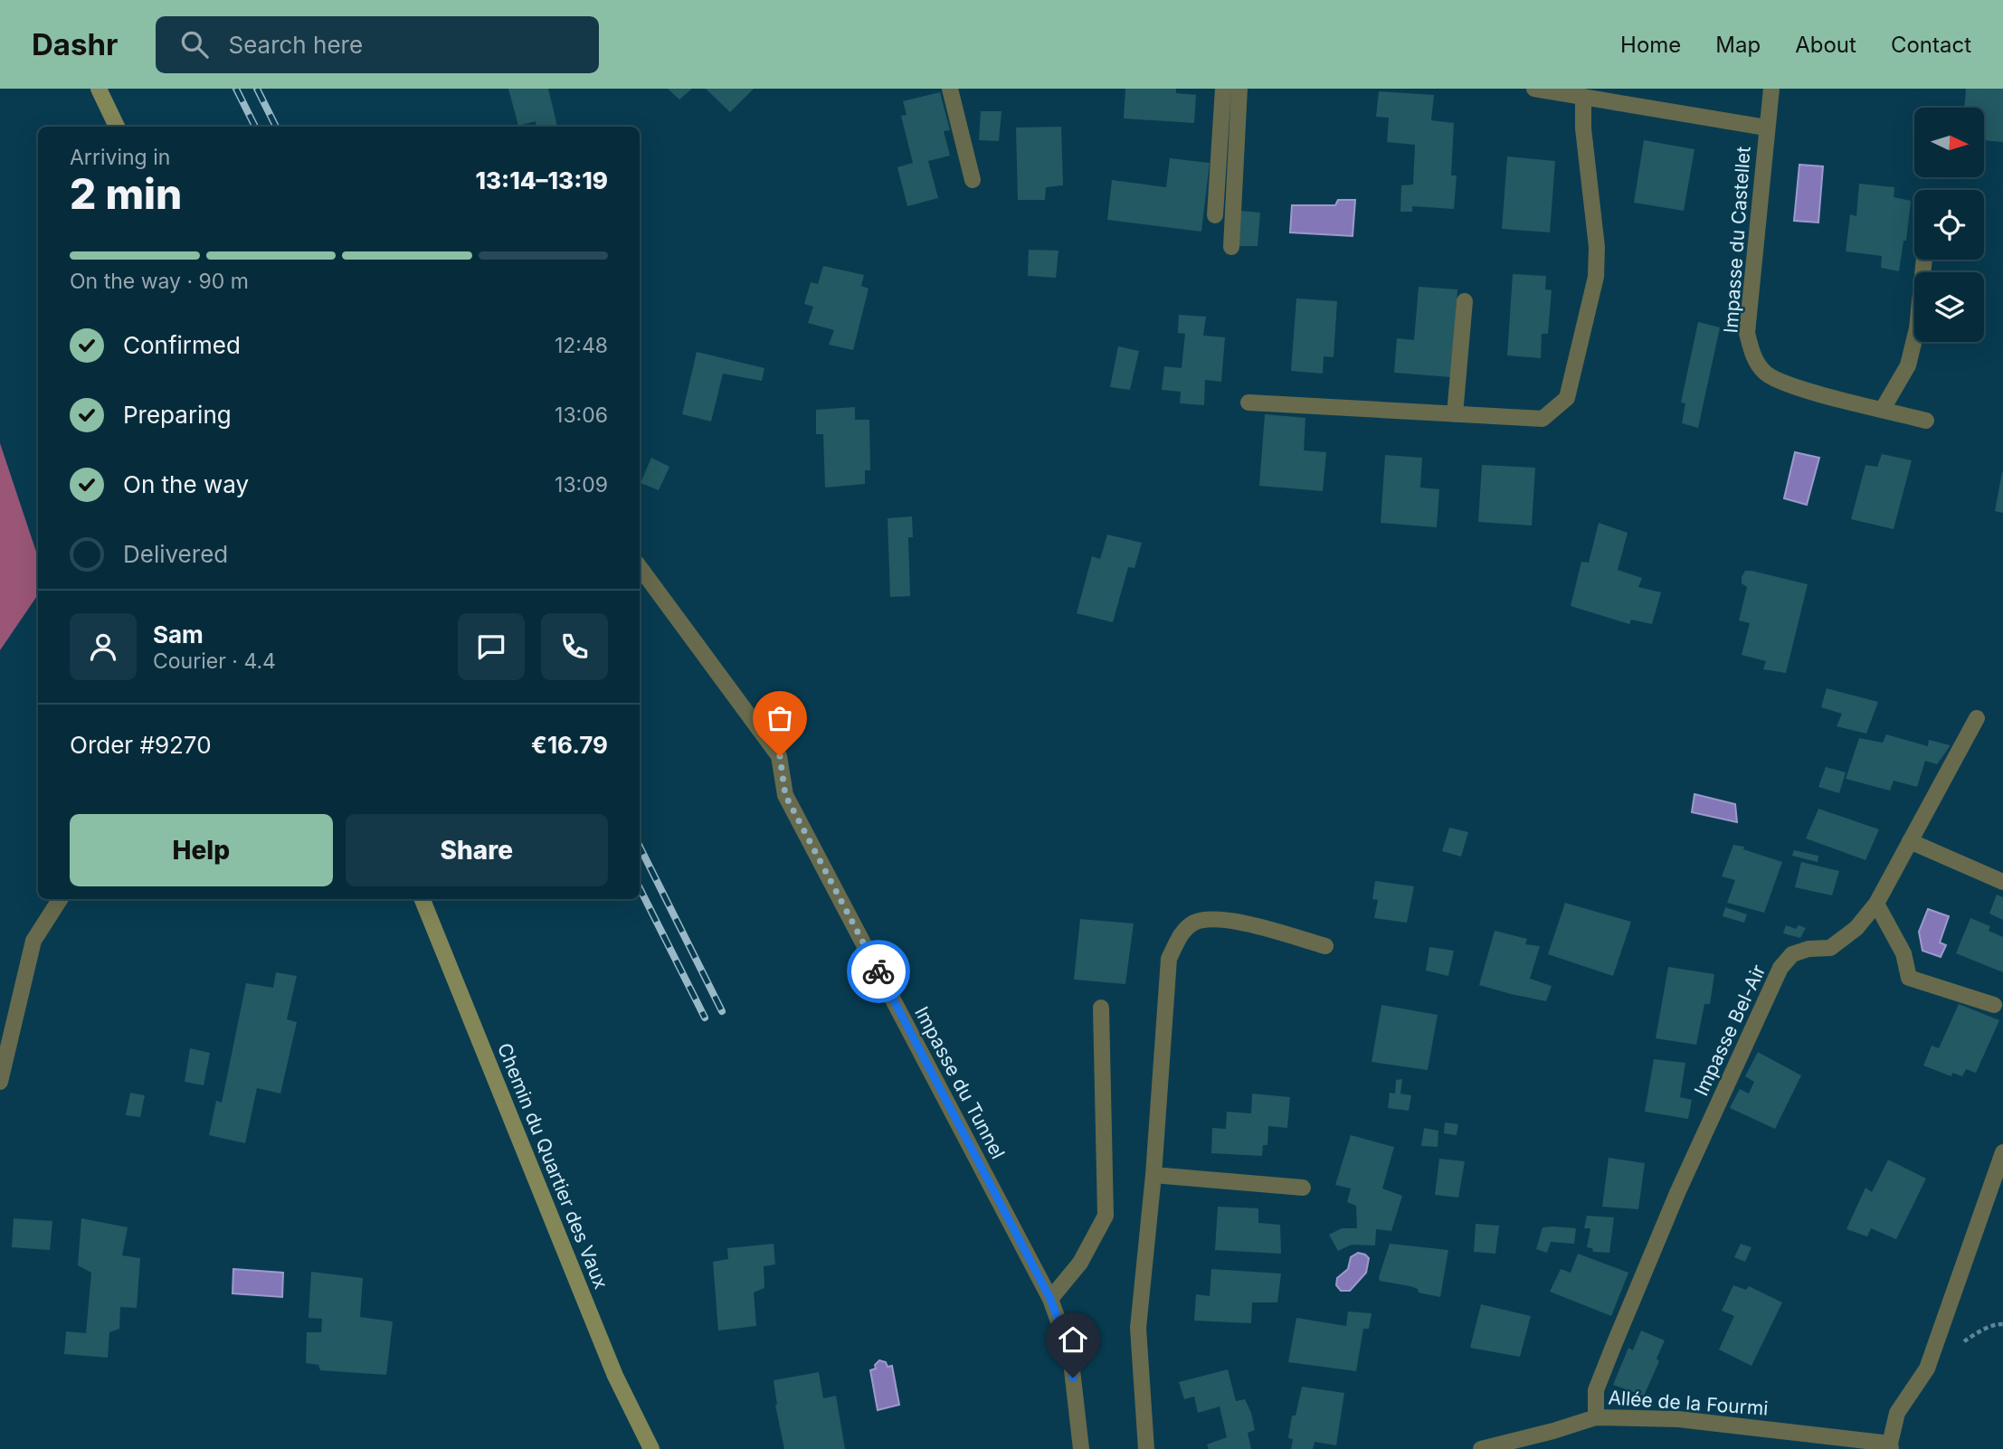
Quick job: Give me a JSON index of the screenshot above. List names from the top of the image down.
{
  "streets": {
    "street": [
      "Impasse du Castellet",
      "Impasse Bel-Air",
      "Impasse du Tunnel",
      "Chemin du Quartier des Vaux",
      "Allée de la Fourmi"
    ]
  },
  "crossings": [
    ["Impasse Bel-Air", "Allée de la Fourmi"]
  ],
  "north": "right",
  "page": {
    "header": "Dashr",
    "search": "Search here",
    "nav": [
      "Home",
      "Map",
      "About",
      "Contact"
    ],
    "heading": ["2 min", "Arriving in", "13:14–13:19"],
    "panel": [
      "Sam",
      "Courier · 4.4",
      "Order #9270",
      "€16.79"
    ],
    "bar": "On the way · 90 m",
    "list": [
      ["Confirmed", "12:48"],
      ["Preparing", "13:06"],
      ["On the way", "13:09"],
      "Delivered"
    ],
    "buttons": ["Help", "Share"]
  }
}
